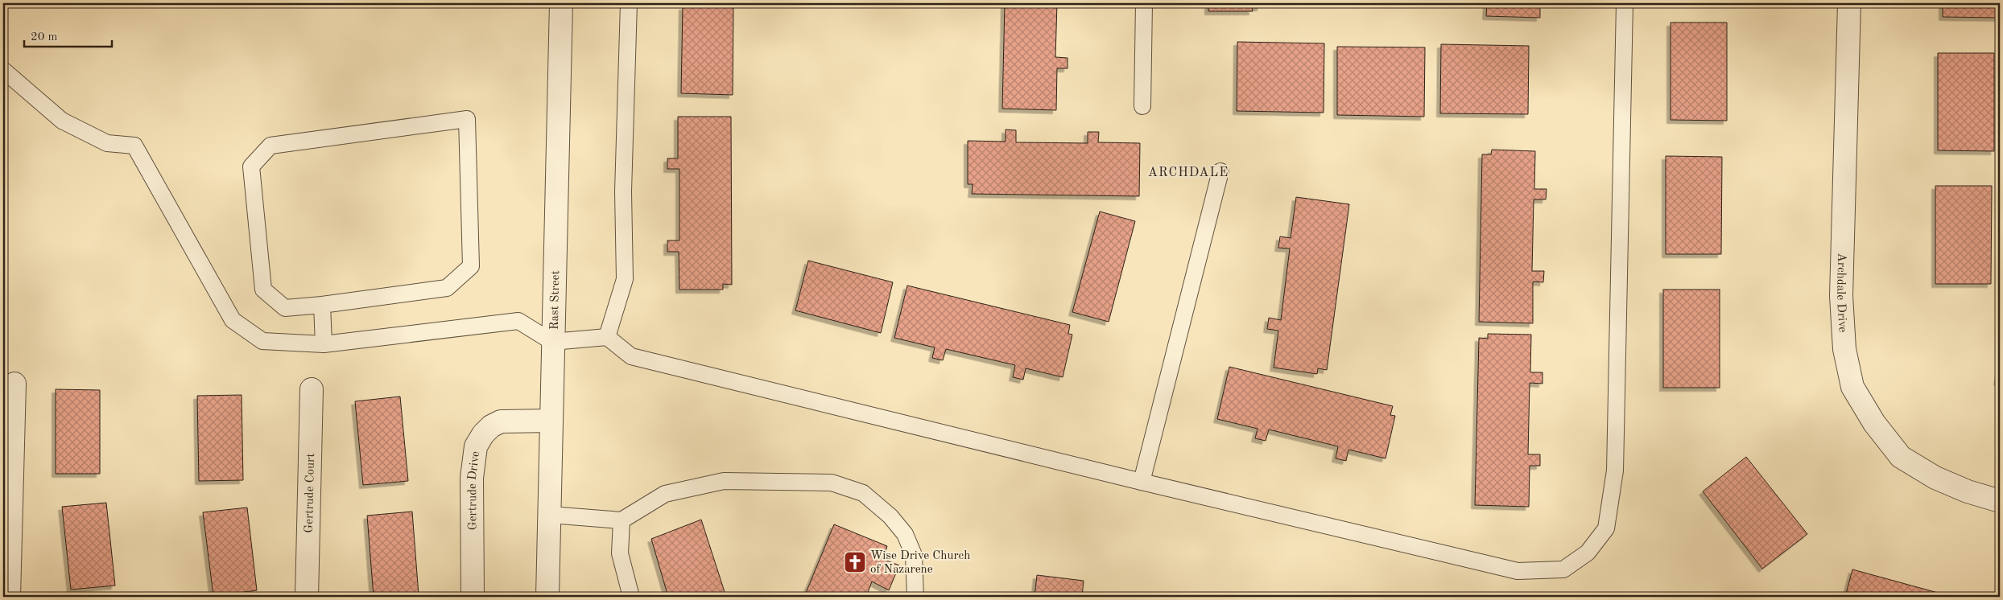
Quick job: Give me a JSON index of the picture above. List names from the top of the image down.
{
  "streets": {
    "street": [
      "Archdale Drive",
      "Rast Street",
      "Gertrude Drive",
      "Gertrude Court"
    ]
  },
  "crossings": [
    ["Rast Street", "Gertrude Drive"]
  ],
  "districts": ["ARCHDALE"],
  "places": {
    "church": ["Wise Drive Church of Nazarene"]
  },
  "scale_bar": "20 m"
}
